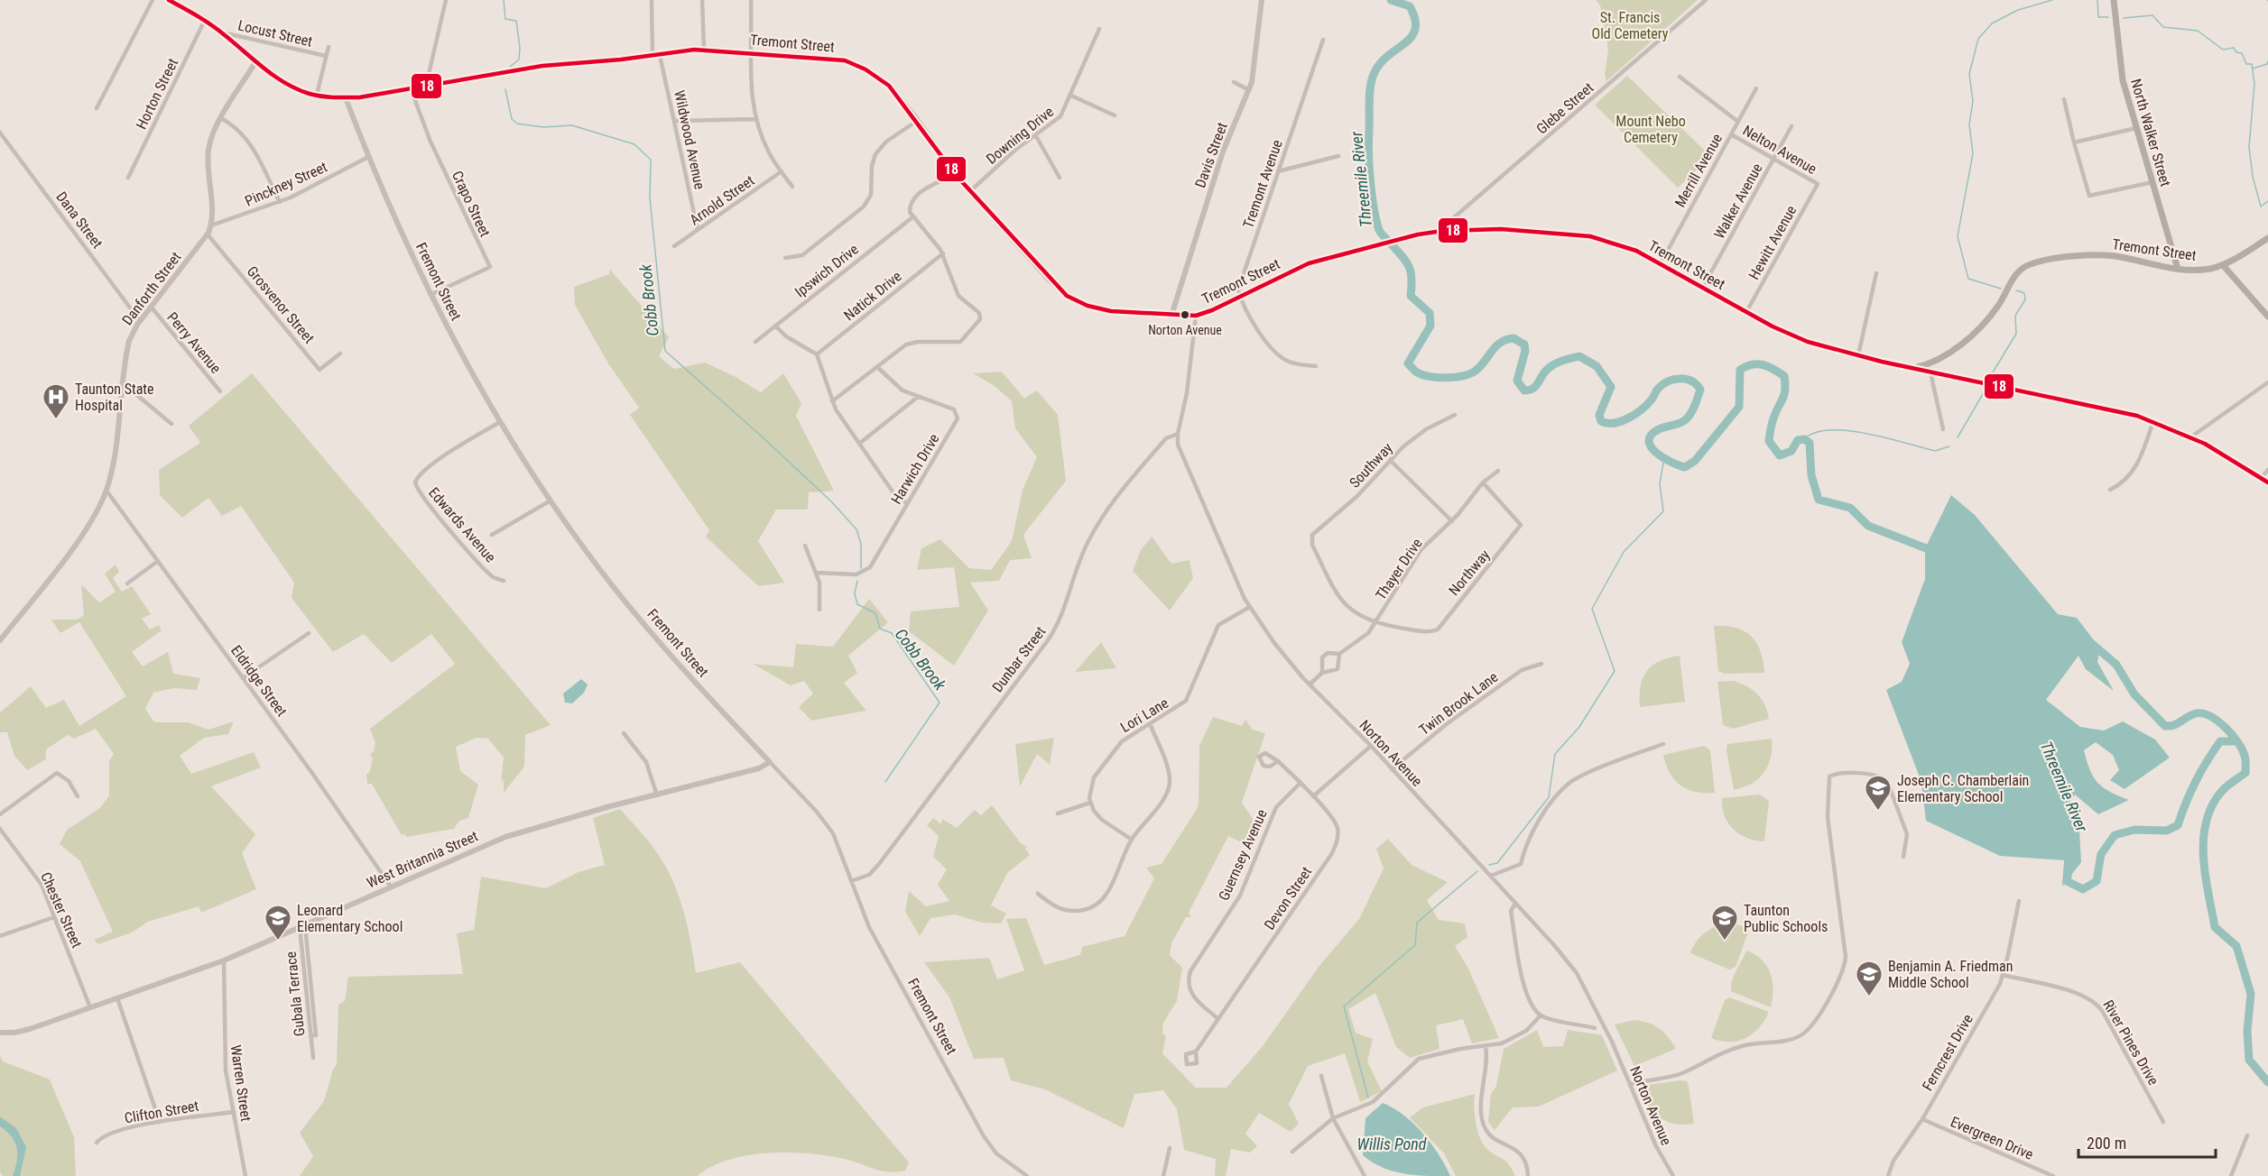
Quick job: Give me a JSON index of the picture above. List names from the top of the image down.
{
  "streets": {
    "main road": ["Tremont Street", "North Walker Street"],
    "street": [
      "Locust Street",
      "Horton Street",
      "Glebe Street",
      "Downing Drive",
      "Wildwood Avenue",
      "Nelton Avenue",
      "Davis Street",
      "Merrill Avenue",
      "Pinckney Street",
      "Tremont Avenue",
      "Arnold Street",
      "Walker Avenue",
      "Crapo Street",
      "Dana Street",
      "Hewitt Avenue",
      "Ipswich Drive",
      "Fremont Street",
      "Danforth Street",
      "Natick Drive",
      "Grosvenor Street",
      "Perry Avenue",
      "Southway",
      "Harwich Drive",
      "Edwards Avenue",
      "Thayer Drive",
      "Northway",
      "Dunbar Street",
      "Eldridge Street",
      "Twin Brook Lane",
      "Lori Lane",
      "Norton Avenue",
      "Guernsey Avenue",
      "West Britannia Street",
      "Devon Street",
      "Chester Street",
      "Gubala Terrace",
      "River Pines Drive",
      "Ferncrest Drive",
      "Warren Street",
      "Clifton Street",
      "Evergreen Drive"
    ]
  },
  "crossings": [
    ["Locust Street", "Tremont Street"],
    ["Tremont Street", "Horton Street"],
    ["Tremont Street", "Glebe Street"],
    ["Tremont Street", "North Walker Street"],
    ["Tremont Street", "Downing Drive"],
    ["Tremont Street", "Wildwood Avenue"],
    ["Tremont Street", "Davis Street"],
    ["Tremont Street", "Merrill Avenue"],
    ["Tremont Street", "Tremont Avenue"],
    ["Tremont Street", "Walker Avenue"],
    ["Tremont Street", "Crapo Street"],
    ["Tremont Street", "Hewitt Avenue"],
    ["Tremont Street", "Fremont Street"],
    ["Tremont Street", "Danforth Street"],
    ["Tremont Street", "Norton Avenue"],
    ["Wildwood Avenue", "Arnold Street"],
    ["Nelton Avenue", "Merrill Avenue"],
    ["Nelton Avenue", "Walker Avenue"],
    ["Nelton Avenue", "Hewitt Avenue"],
    ["Pinckney Street", "Fremont Street"],
    ["Pinckney Street", "Danforth Street"],
    ["Crapo Street", "Fremont Street"],
    ["Dana Street", "Danforth Street"],
    ["Fremont Street", "Edwards Avenue"],
    ["Fremont Street", "Dunbar Street"],
    ["Fremont Street", "West Britannia Street"],
    ["Danforth Street", "Grosvenor Street"],
    ["Danforth Street", "Perry Avenue"],
    ["Danforth Street", "Eldridge Street"],
    ["Southway", "Thayer Drive"],
    ["Southway", "Northway"],
    ["Thayer Drive", "Northway"],
    ["Thayer Drive", "Norton Avenue"],
    ["Dunbar Street", "Norton Avenue"],
    ["Eldridge Street", "West Britannia Street"],
    ["Twin Brook Lane", "Norton Avenue"],
    ["Lori Lane", "Norton Avenue"],
    ["Guernsey Avenue", "Devon Street"],
    ["West Britannia Street", "Chester Street"],
    ["West Britannia Street", "Gubala Terrace"],
    ["West Britannia Street", "Warren Street"],
    ["River Pines Drive", "Ferncrest Drive"],
    ["Ferncrest Drive", "Evergreen Drive"],
    ["Warren Street", "Clifton Street"]
  ],
  "water": ["Threemile River", "Cobb Brook", "Willis Pond"],
  "parks": ["St. Francis Old Cemetery", "Mount Nebo Cemetery"],
  "places": {
    "other": ["Norton Avenue"],
    "hospital": ["Taunton State Hospital"],
    "school or university": [
      "Joseph C. Chamberlain Elementary School",
      "Leonard Elementary School",
      "Taunton Public Schools",
      "Benjamin A. Friedman Middle School"
    ]
  },
  "lines": ["transit line 18"],
  "scale_bar": "200 m"
}
